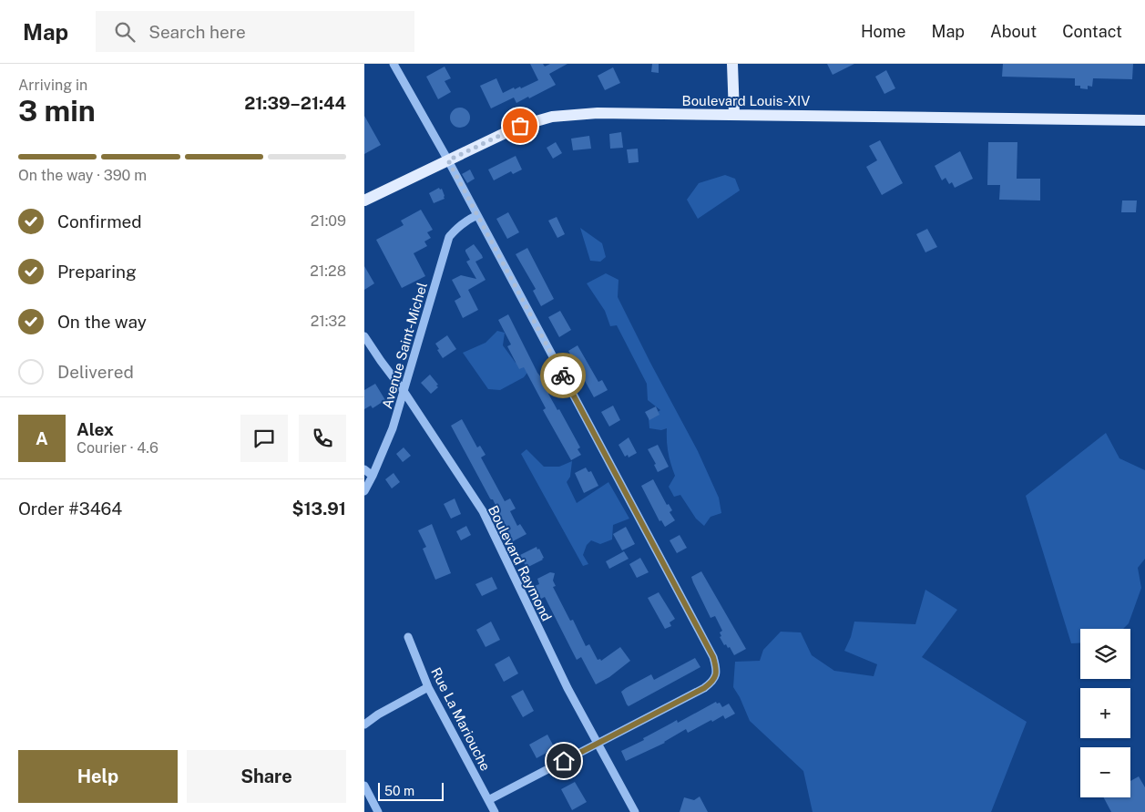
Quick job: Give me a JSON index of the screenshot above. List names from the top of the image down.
{
  "streets": {
    "main road": ["Boulevard Louis-XIV"],
    "street": ["Avenue Saint-Michel", "Boulevard Raymond", "Rue La Mariouche"]
  },
  "crossings": [
    ["Avenue Saint-Michel", "Boulevard Raymond"]
  ],
  "scale_bar": "50 m",
  "page": {
    "header": "Map",
    "search": "Search here",
    "nav": [
      "Home",
      "Map",
      "About",
      "Contact"
    ],
    "heading": ["3 min", "Arriving in", "21:39–21:44"],
    "panel": [
      "Alex",
      "Courier · 4.6",
      "Order #3464",
      "$13.91"
    ],
    "bar": "On the way · 390 m",
    "list": [
      ["Confirmed", "21:09"],
      ["Preparing", "21:28"],
      ["On the way", "21:32"],
      "Delivered"
    ],
    "round": "A",
    "map_buttons": ["+", "−"],
    "buttons": ["Help", "Share"],
    "scale": "50 m"
  }
}
